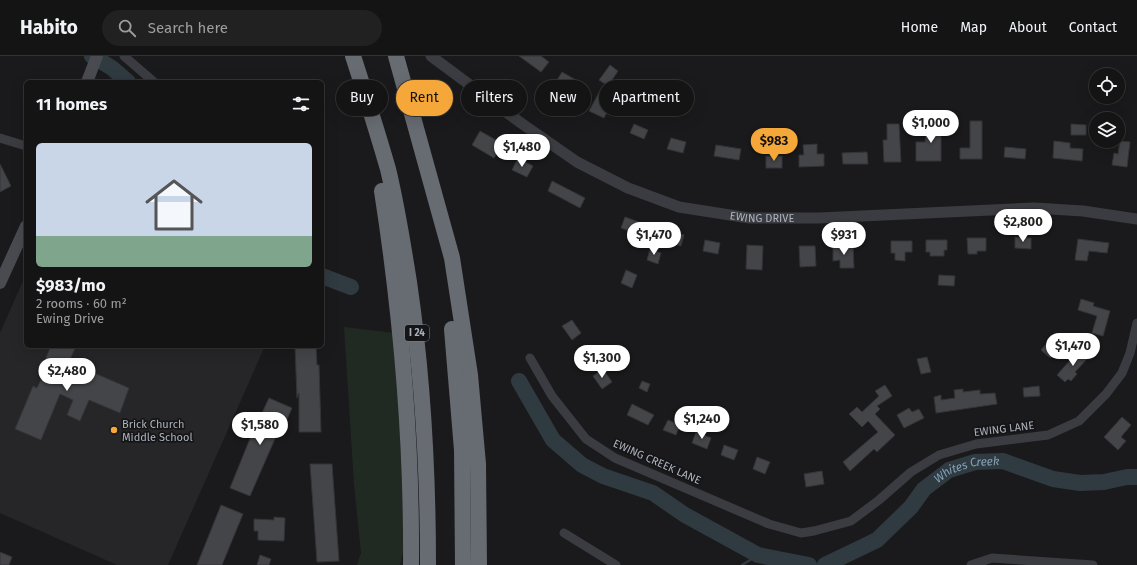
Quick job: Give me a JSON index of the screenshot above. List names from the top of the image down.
{
  "streets": {
    "highway": ["I 24"],
    "street": ["EWING DRIVE", "EWING LANE", "EWING CREEK LANE"]
  },
  "crossings": [
    ["EWING LANE", "EWING CREEK LANE"]
  ],
  "water": ["Whites Creek"],
  "places": ["Brick Church Middle School"],
  "page": {
    "header": "Habito",
    "search": "Search here",
    "nav": [
      "Home",
      "Map",
      "About",
      "Contact"
    ],
    "chip": [
      "Buy",
      "Rent",
      "Filters",
      "New",
      "Apartment"
    ],
    "heading": "11 homes",
    "price": [
      "$1,000",
      "$983",
      "$1,480",
      "$2,800",
      "$1,470",
      "$931",
      "$1,470",
      "$1,300",
      "$2,480",
      "$1,240",
      "$1,580"
    ],
    "list": [
      {
        "name": "$983/mo",
        "note": "2 rooms · 60 m² · Ewing Drive"
      }
    ]
  }
}
